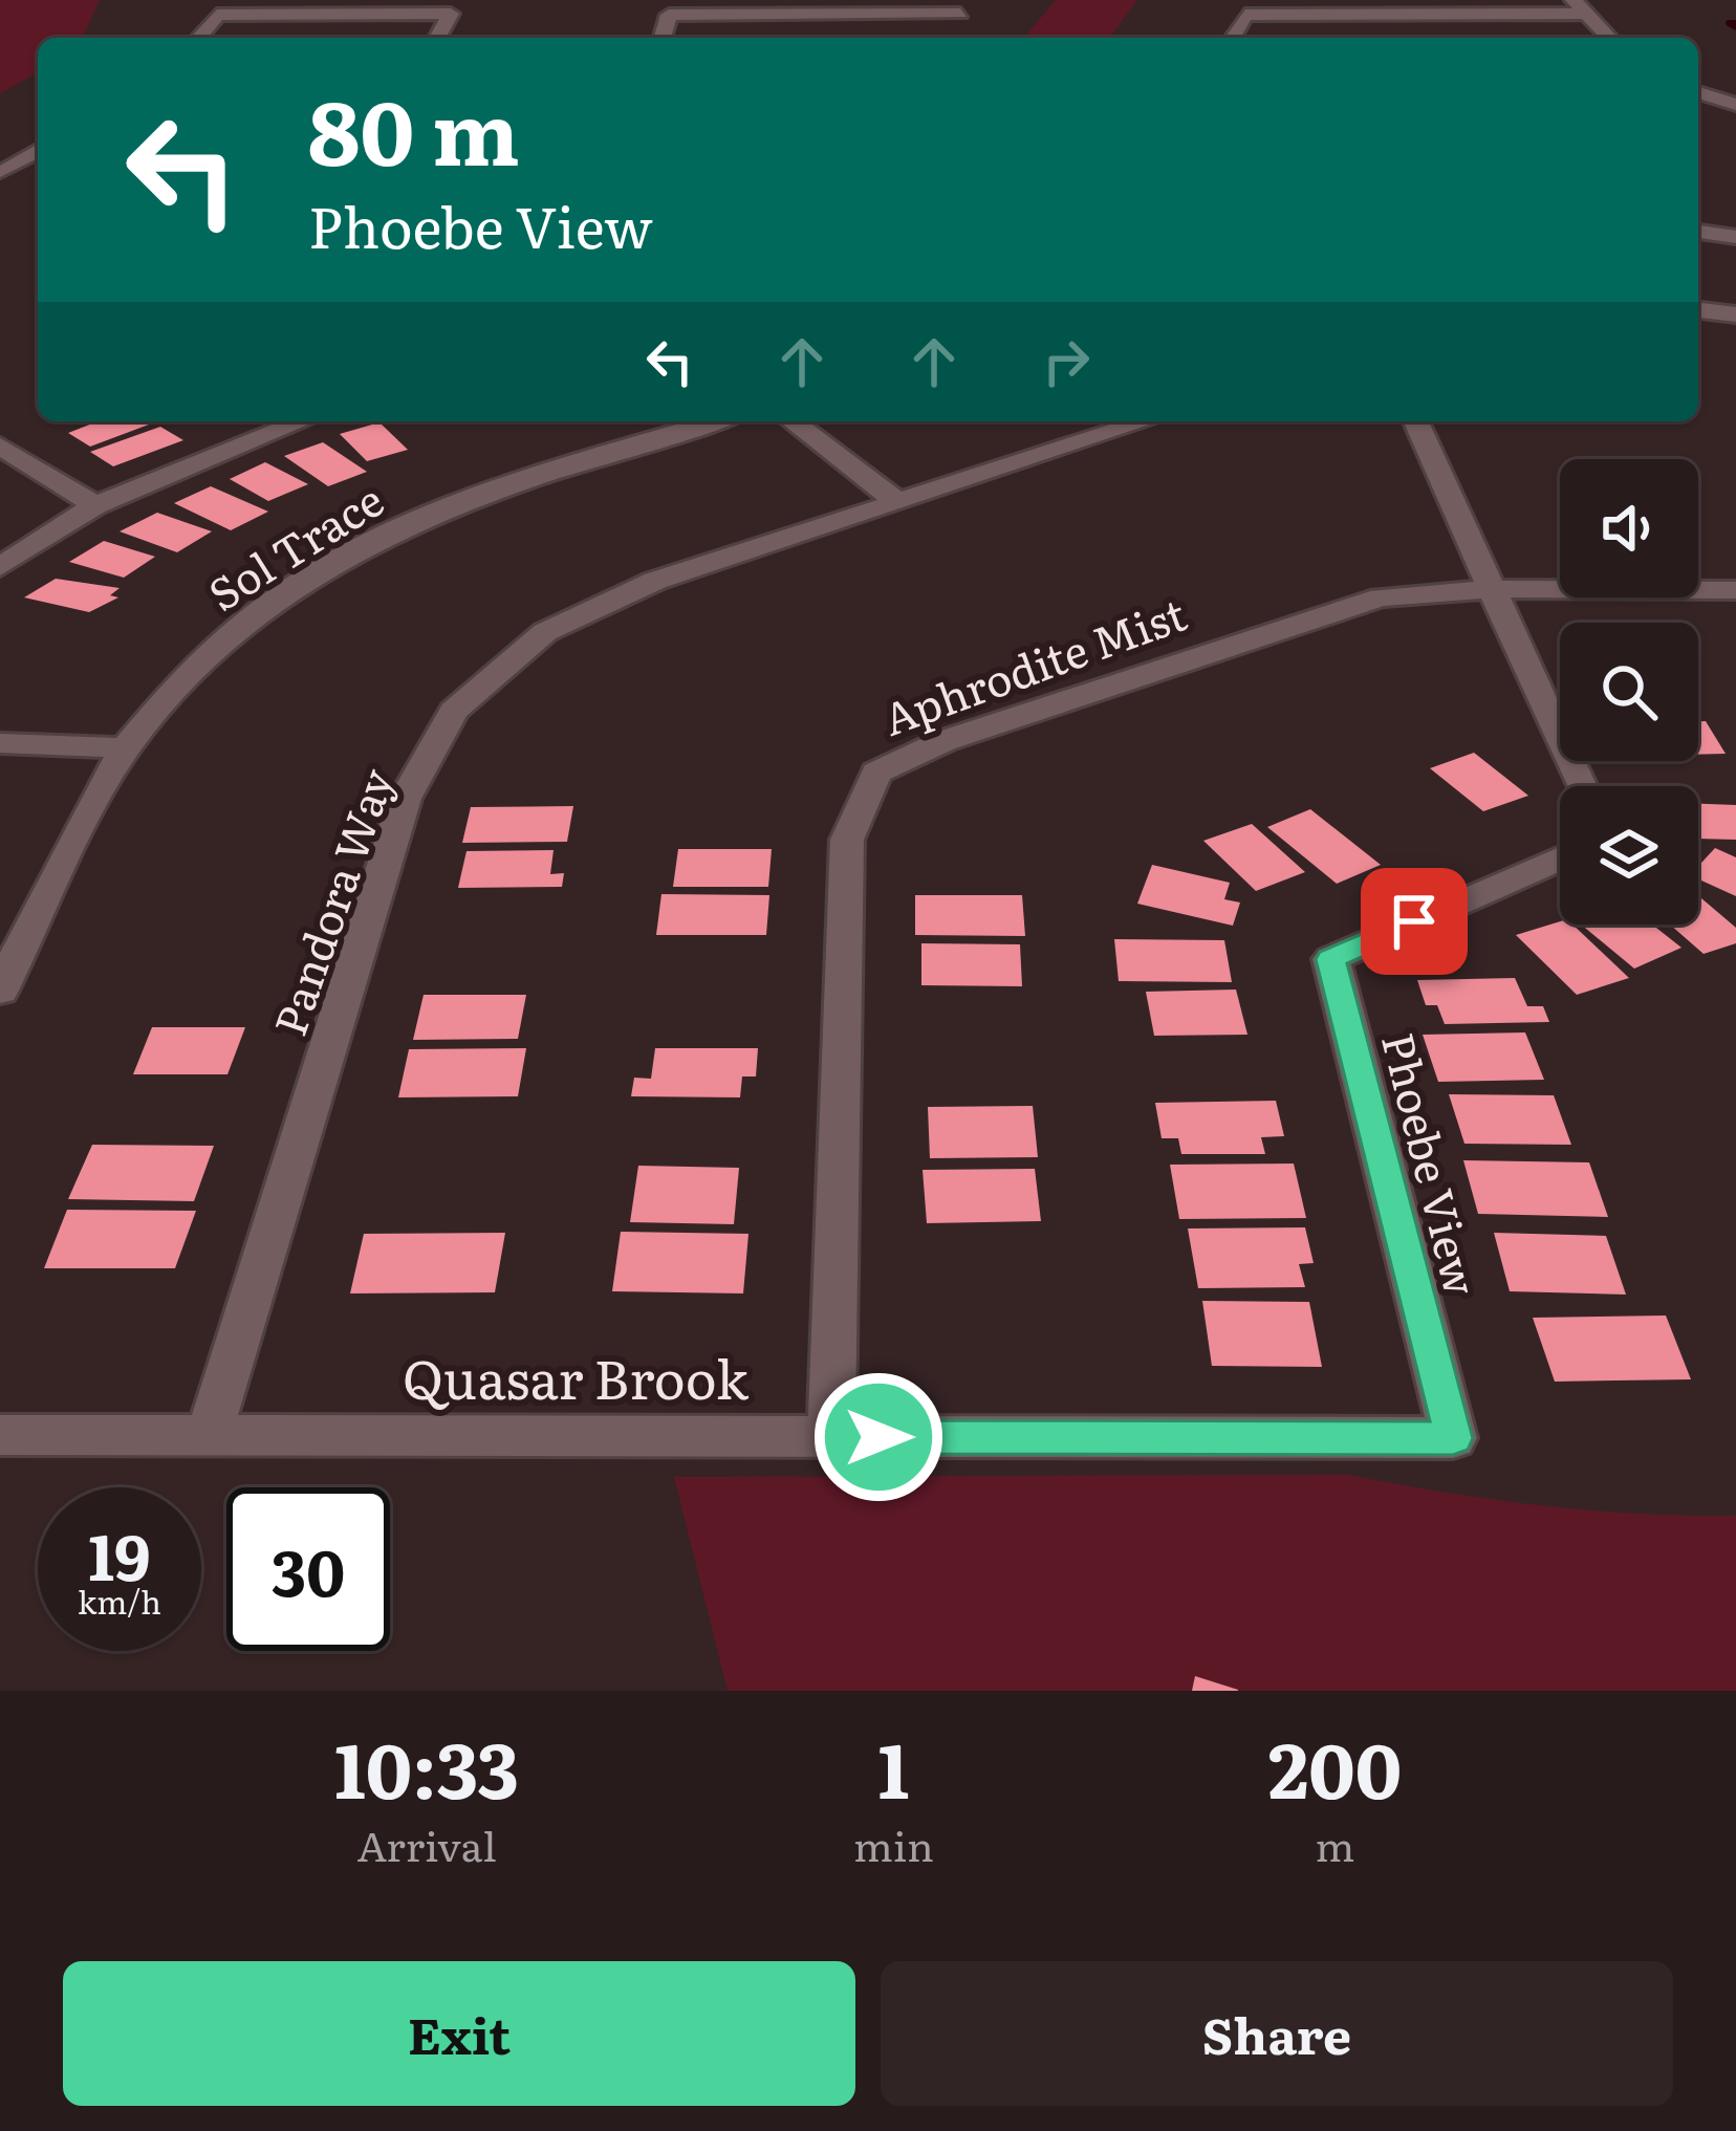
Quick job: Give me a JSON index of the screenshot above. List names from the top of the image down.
{
  "streets": {
    "street": [
      "Sol Trace",
      "Aphrodite Mist",
      "Pandora Way",
      "Phoebe View",
      "Quasar Brook"
    ]
  },
  "crossings": [
    ["Aphrodite Mist", "Quasar Brook"],
    ["Pandora Way", "Quasar Brook"],
    ["Phoebe View", "Quasar Brook"]
  ],
  "page": {
    "turn": ["80 m", "Phoebe View"],
    "speed": "19 km/h",
    "limit": "30",
    "eta": [
      "10:33",
      "Arrival",
      "1",
      "min",
      "200",
      "m"
    ],
    "buttons": ["Exit", "Share"]
  }
}
